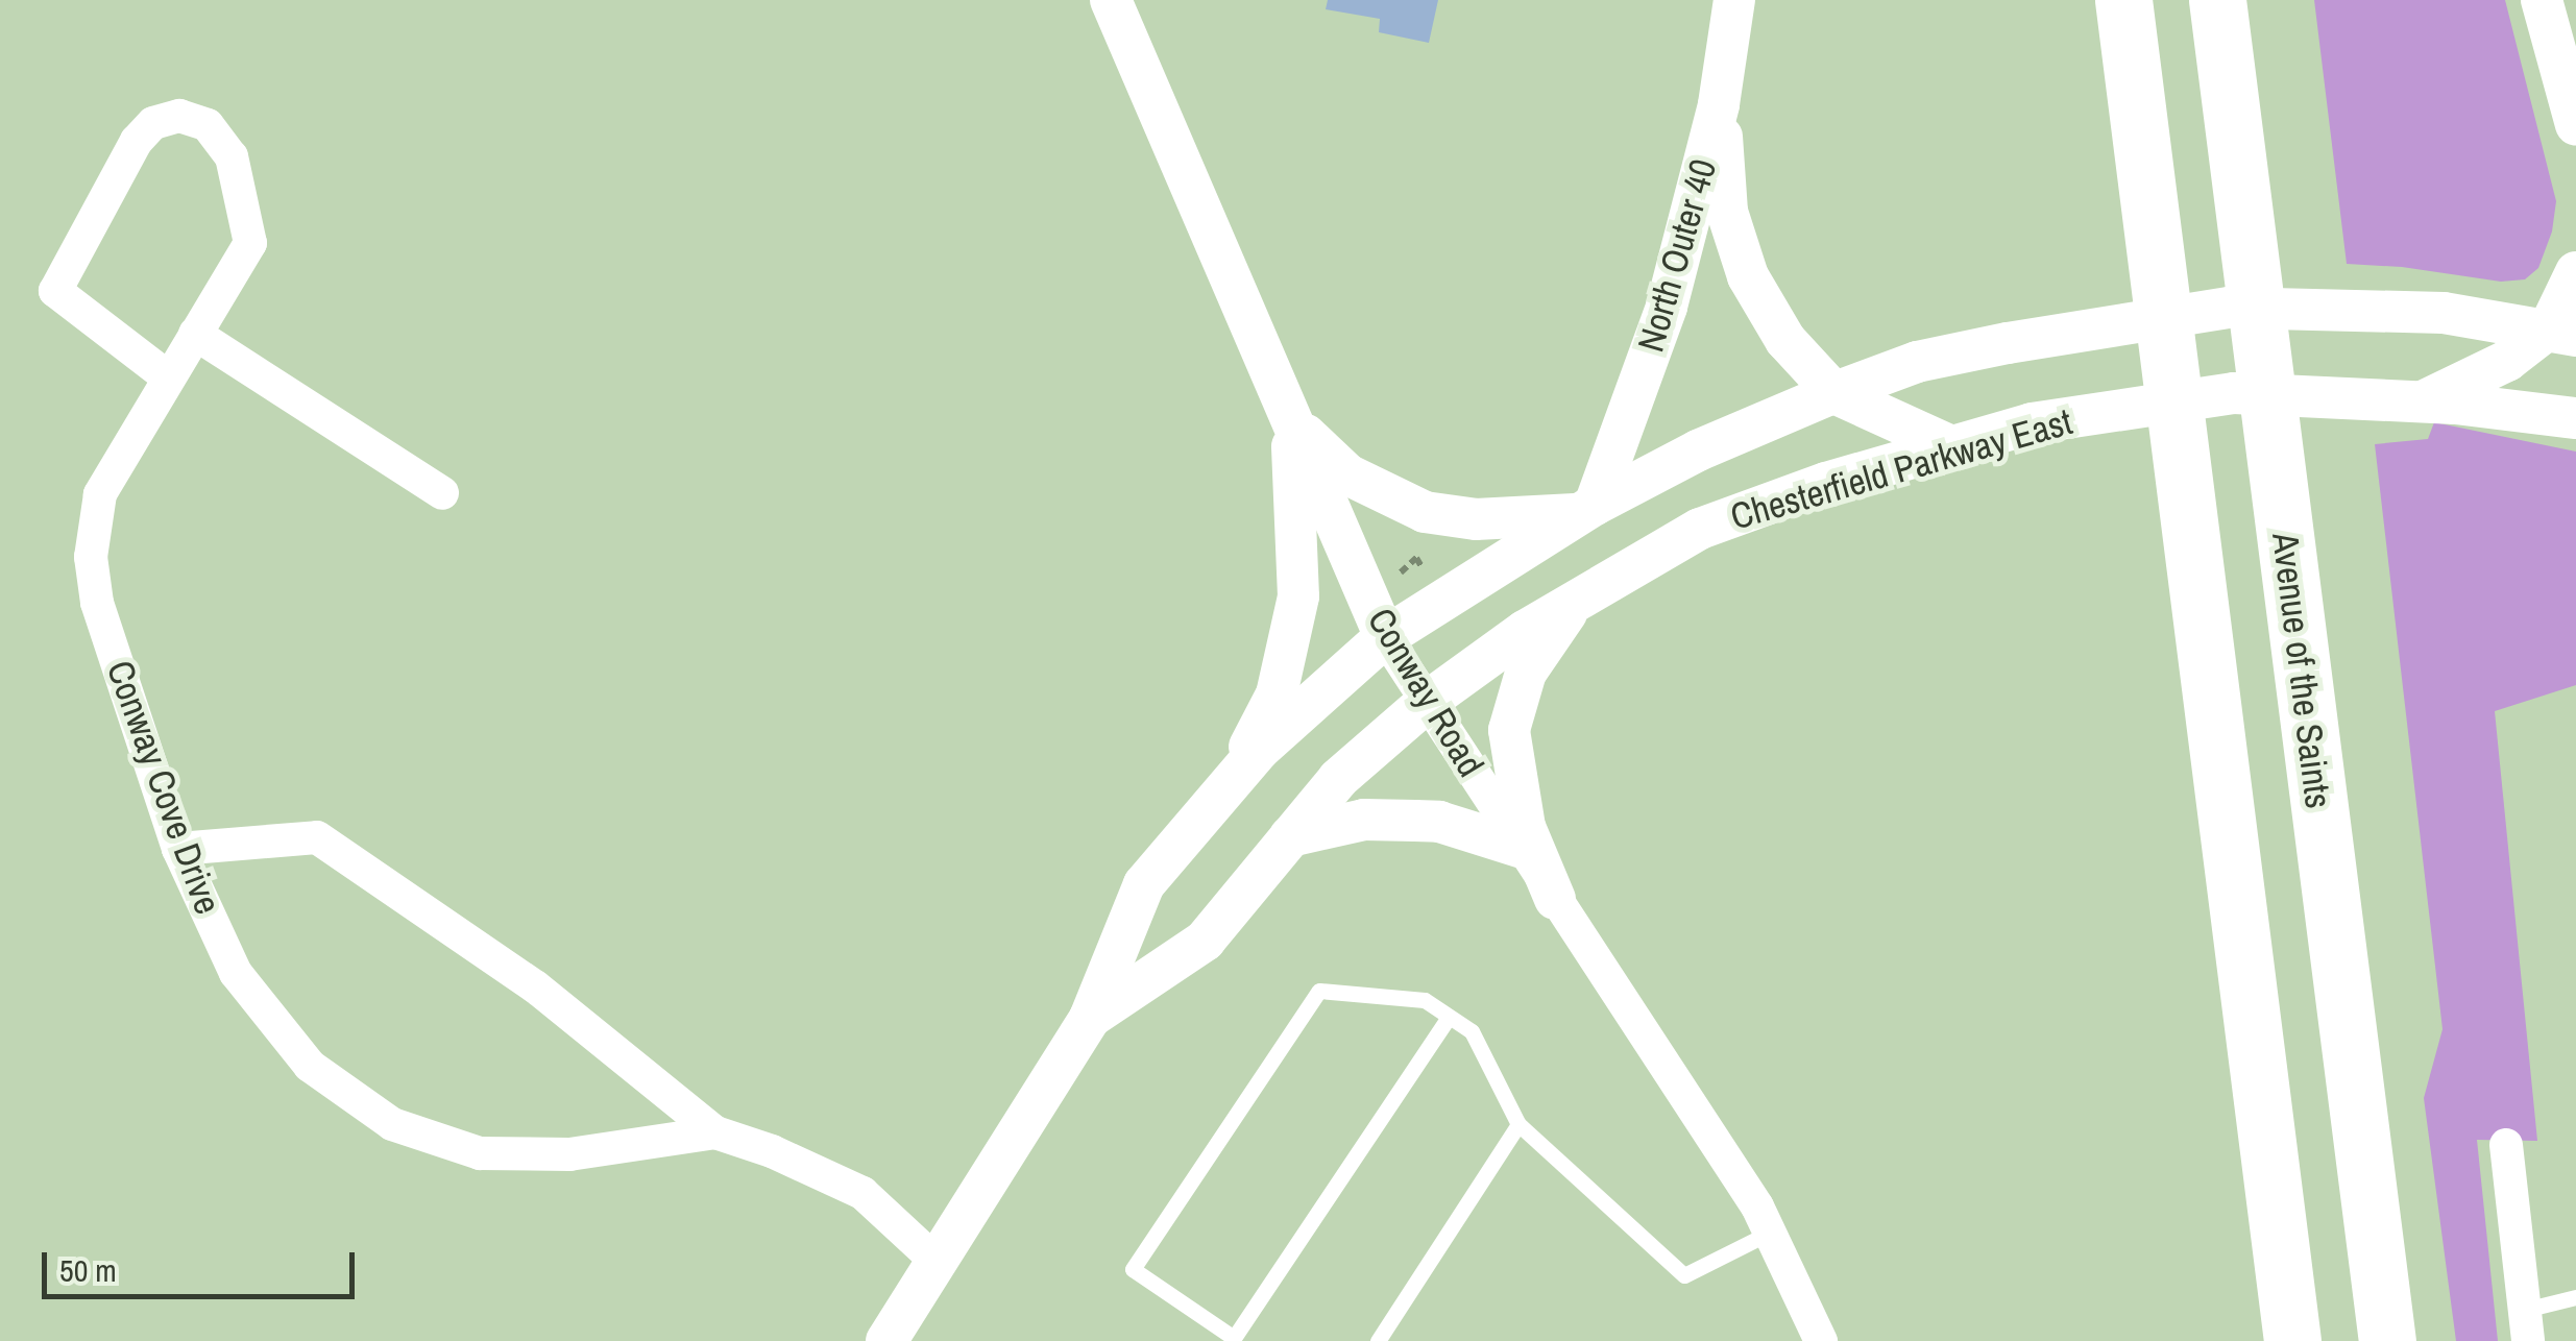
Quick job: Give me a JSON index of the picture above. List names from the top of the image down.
{
  "streets": {
    "highway": ["Avenue of the Saints"],
    "street": [
      "North Outer 40",
      "Chesterfield Parkway East",
      "Conway Road",
      "Conway Cove Drive"
    ]
  },
  "crossings": [
    ["North Outer 40", "Chesterfield Parkway East"],
    ["Chesterfield Parkway East", "Conway Road"],
    ["Chesterfield Parkway East", "Conway Cove Drive"]
  ],
  "scale_bar": "50 m"
}
